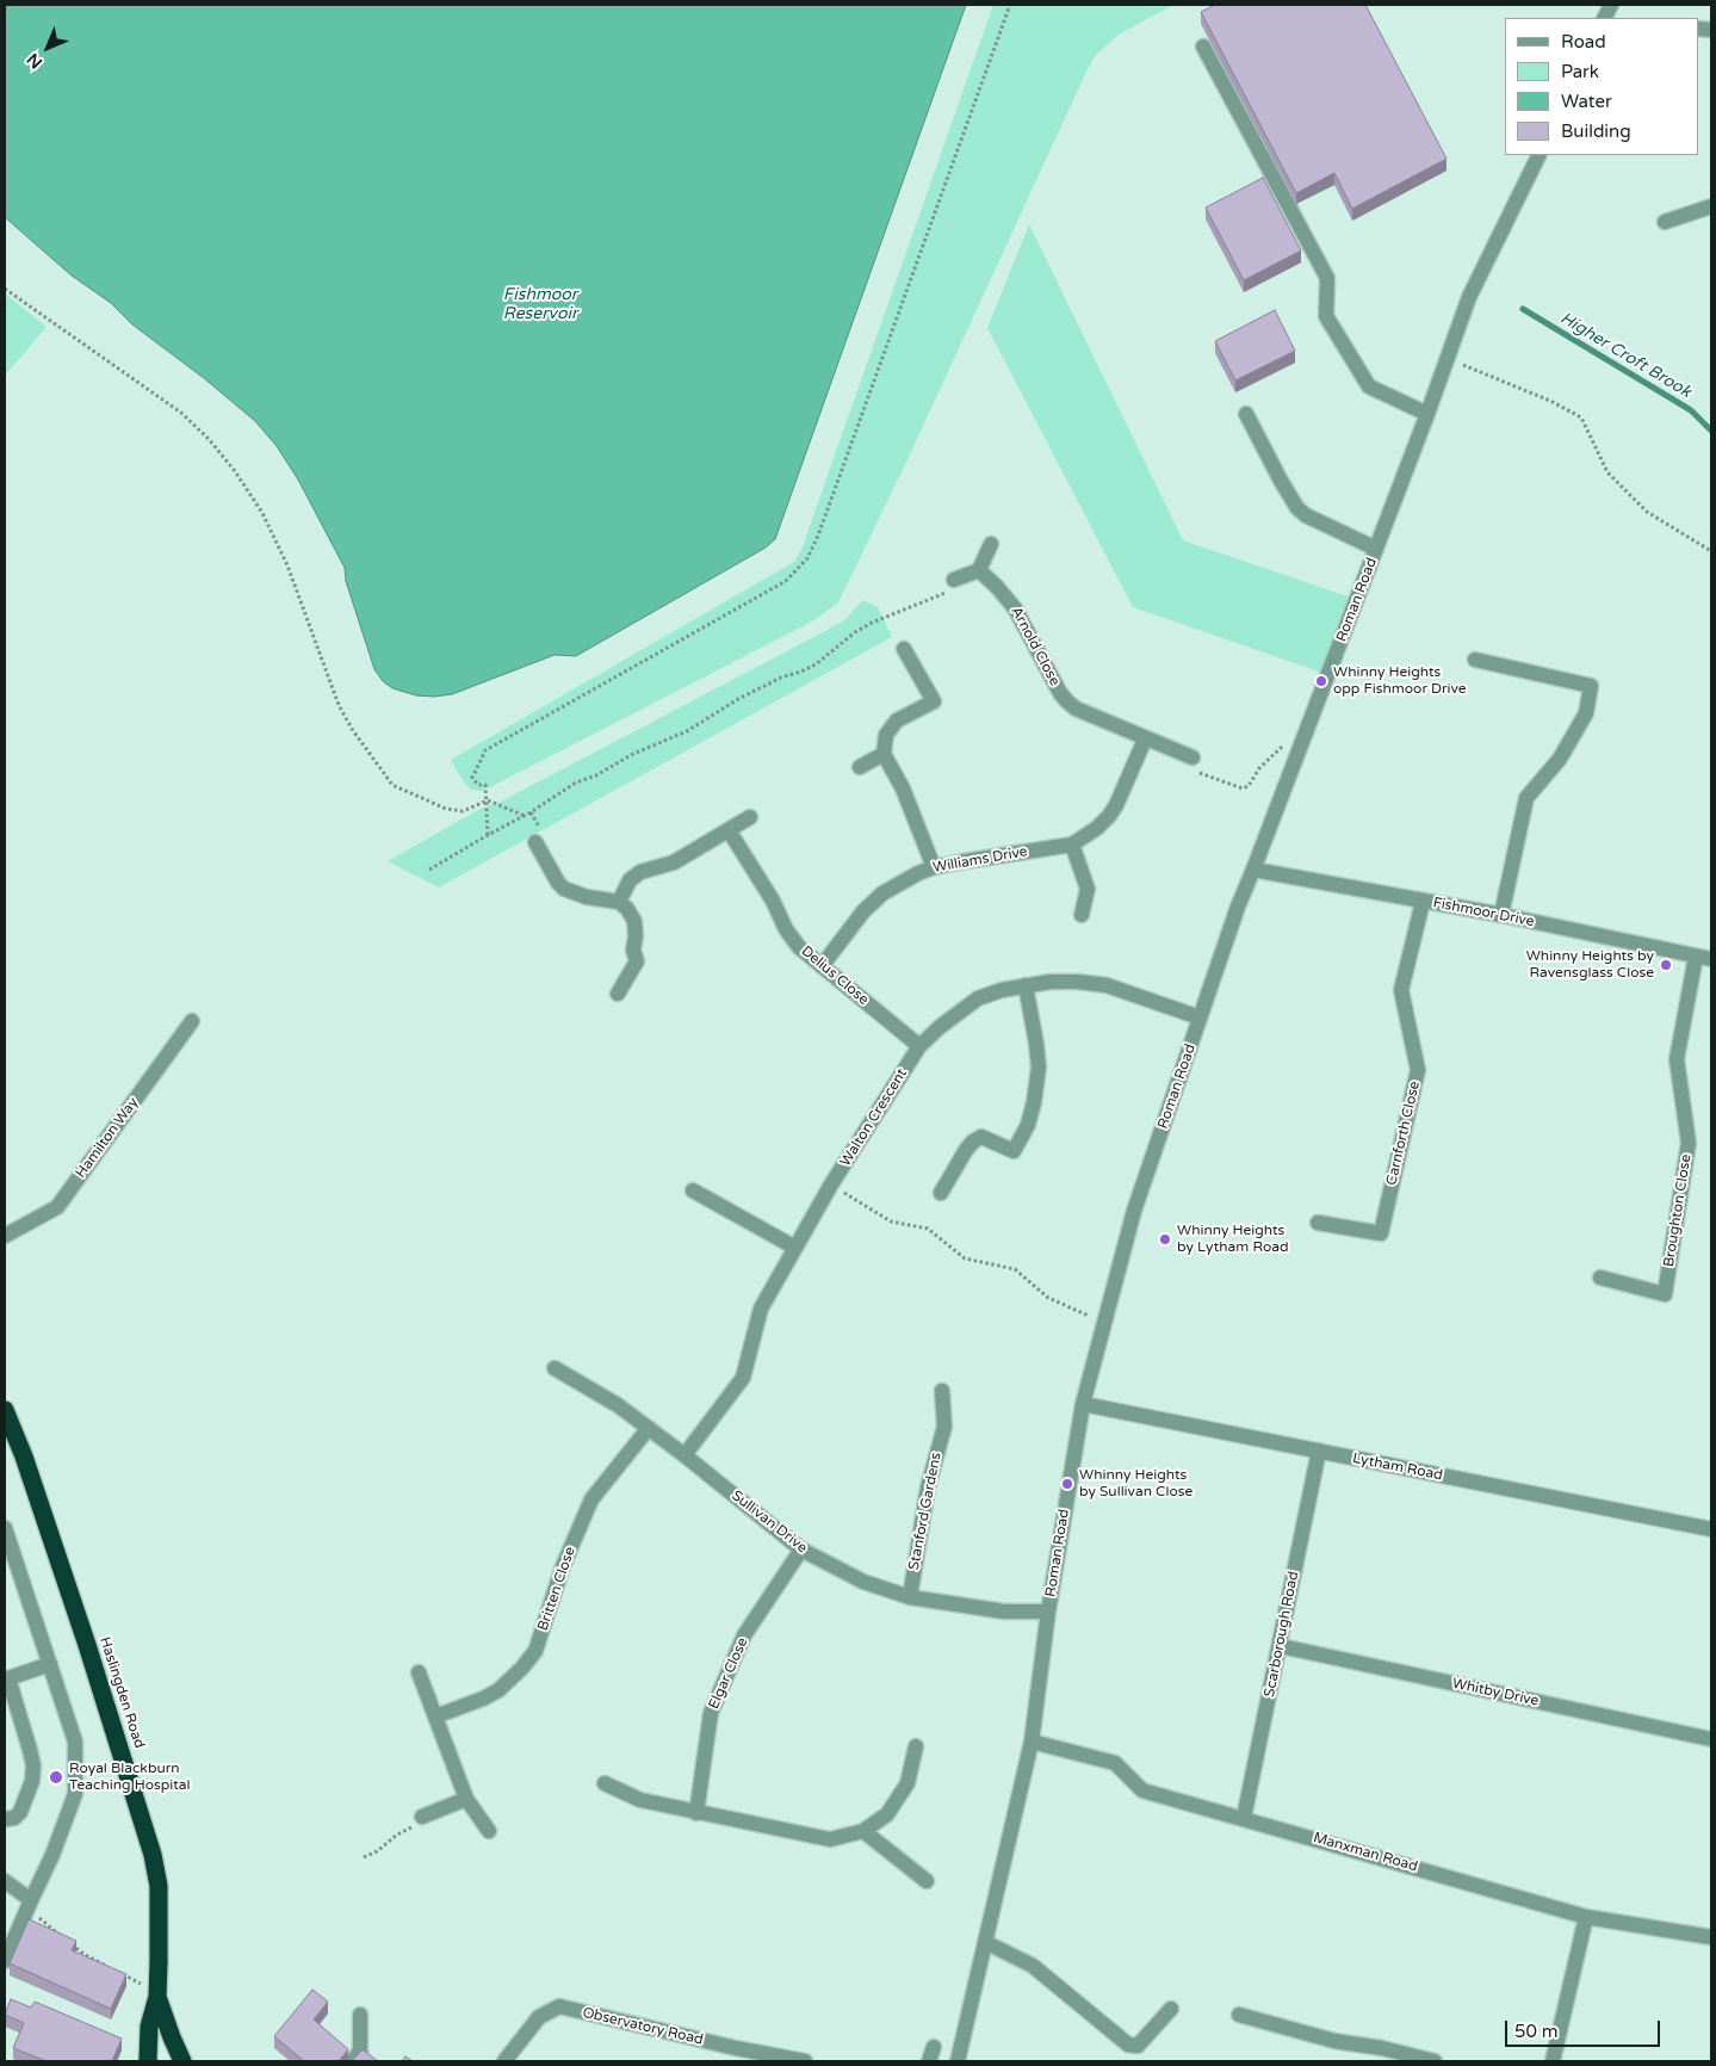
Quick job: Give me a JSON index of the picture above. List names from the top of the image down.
{
  "streets": {
    "highway": ["Haslingden Road"],
    "street": [
      "Roman Road",
      "Arnold Close",
      "Williams Drive",
      "Fishmoor Drive",
      "Delius Close",
      "Walton Crescent",
      "Carnforth Close",
      "Hamilton Way",
      "Broughton Close",
      "Lytham Road",
      "Stanford Gardens",
      "Sullivan Drive",
      "Britten Close",
      "Scarborough Road",
      "Elgar Close",
      "Whitby Drive",
      "Manxman Road",
      "Observatory Road"
    ]
  },
  "crossings": [
    ["Roman Road", "Fishmoor Drive"],
    ["Roman Road", "Walton Crescent"],
    ["Roman Road", "Lytham Road"],
    ["Roman Road", "Sullivan Drive"],
    ["Roman Road", "Manxman Road"],
    ["Arnold Close", "Williams Drive"],
    ["Williams Drive", "Delius Close"],
    ["Fishmoor Drive", "Carnforth Close"],
    ["Fishmoor Drive", "Broughton Close"],
    ["Delius Close", "Walton Crescent"],
    ["Walton Crescent", "Sullivan Drive"],
    ["Lytham Road", "Scarborough Road"],
    ["Stanford Gardens", "Sullivan Drive"],
    ["Sullivan Drive", "Britten Close"],
    ["Sullivan Drive", "Elgar Close"],
    ["Scarborough Road", "Whitby Drive"],
    ["Scarborough Road", "Manxman Road"]
  ],
  "water": ["Fishmoor Reservoir", "Higher Croft Brook"],
  "places": [
    "Whinny Heights opp Fishmoor Drive",
    "Whinny Heights by Ravensglass Close",
    "Whinny Heights by Lytham Road",
    "Whinny Heights by Sullivan Close",
    "Royal Blackburn Teaching Hospital"
  ],
  "legend": [
    "Road",
    "Park",
    "Water",
    "Building"
  ],
  "scale_bar": "50 m",
  "north": "bottom left"
}
